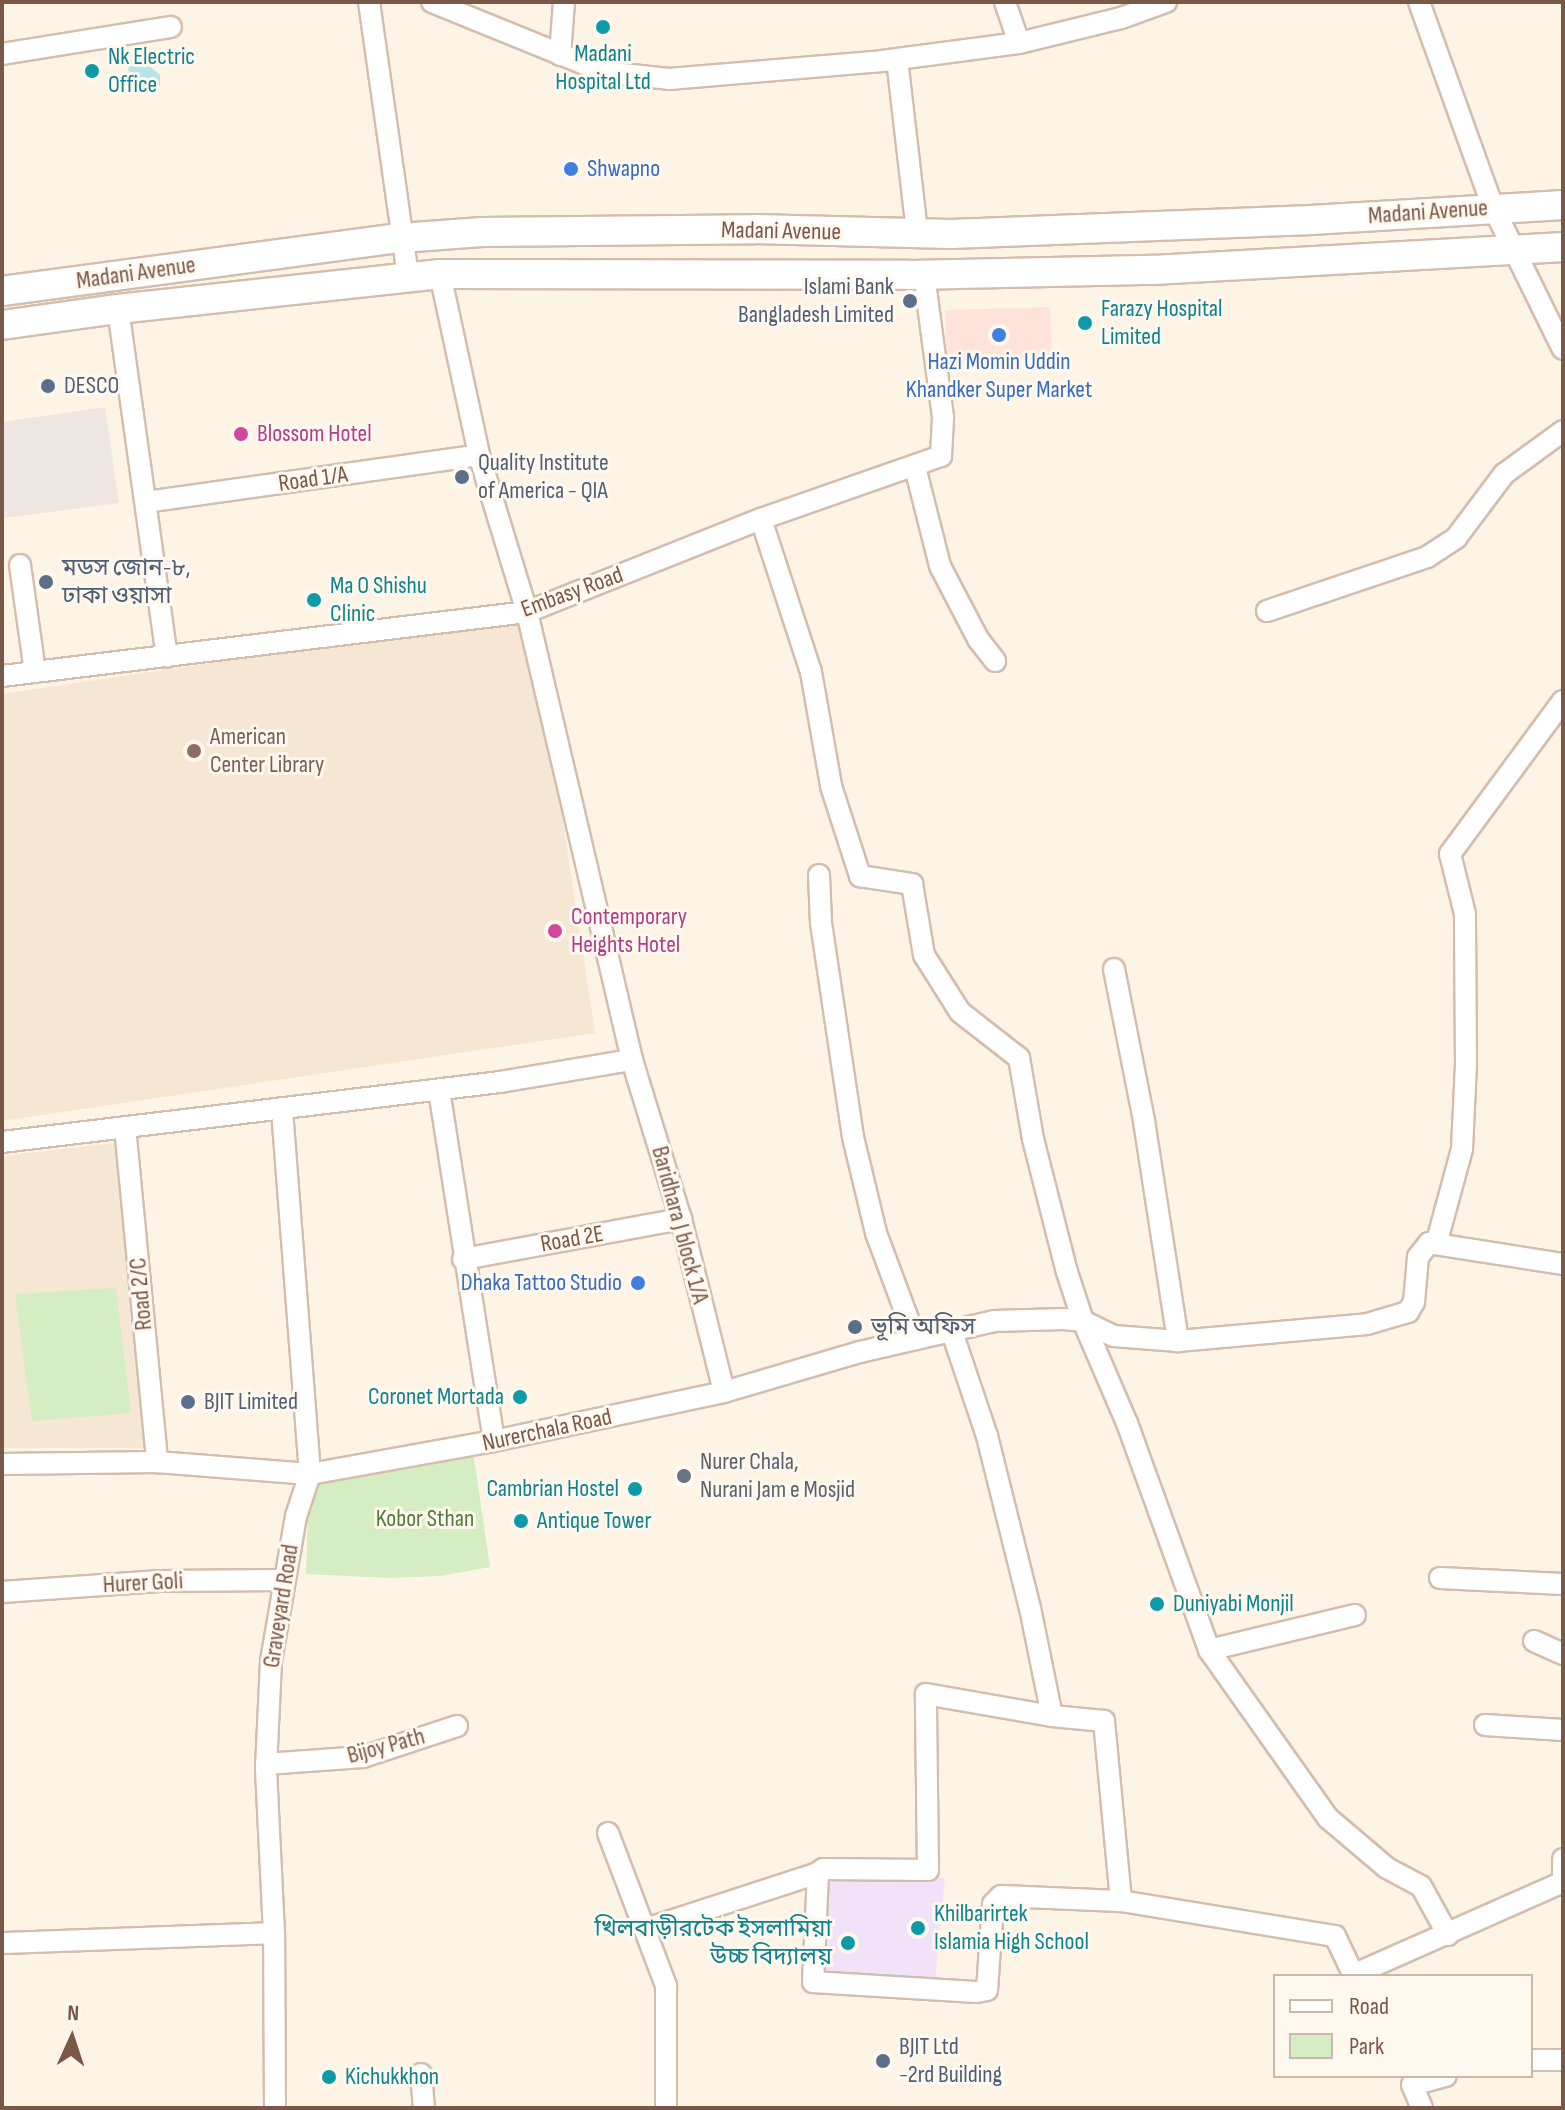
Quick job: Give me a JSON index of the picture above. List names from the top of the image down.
{
  "streets": {
    "main road": ["Madani Avenue"],
    "street": [
      "Road 1/A",
      "Embasy Road",
      "Baridhara J block 1/A",
      "Road 2E",
      "Road 2/C",
      "Nurerchala Road",
      "Hurer Goli",
      "Graveyard Road",
      "Bijoy Path"
    ]
  },
  "crossings": [
    ["Madani Avenue", "Embasy Road"],
    ["Madani Avenue", "Baridhara J block 1/A"],
    ["Road 1/A", "Baridhara J block 1/A"],
    ["Embasy Road", "Baridhara J block 1/A"],
    ["Baridhara J block 1/A", "Road 2E"],
    ["Baridhara J block 1/A", "Nurerchala Road"],
    ["Road 2/C", "Nurerchala Road"],
    ["Nurerchala Road", "Graveyard Road"],
    ["Hurer Goli", "Graveyard Road"],
    ["Graveyard Road", "Bijoy Path"]
  ],
  "parks": ["Kobor Sthan"],
  "places": [
    "Madani Hospital Ltd",
    "Nk Electric Office",
    "Shwapno",
    "Islami Bank Bangladesh Limited",
    "Farazy Hospital Limited",
    "Hazi Momin Uddin Khandker Super Market",
    "DESCO",
    "Blossom Hotel",
    "Quality Institute of America - QIA",
    "মডস জোন-৮, ঢাকা ওয়াসা",
    "Ma O Shishu Clinic",
    "American Center Library",
    "Contemporary Heights Hotel",
    "Dhaka Tattoo Studio",
    "ভূমি অফিস",
    "Coronet Mortada",
    "BJIT Limited",
    "Nurer Chala, Nurani Jam e Mosjid",
    "Cambrian Hostel",
    "Antique Tower",
    "Duniyabi Monjil",
    "Khilbarirtek Islamia High School",
    "খিলবাড়ীরটেক ইসলামিয়া উচ্চ বিদ্যালয়",
    "BJIT Ltd -2rd Building",
    "Kichukkhon"
  ],
  "legend": ["Road", "Park"],
  "north": "top"
}
